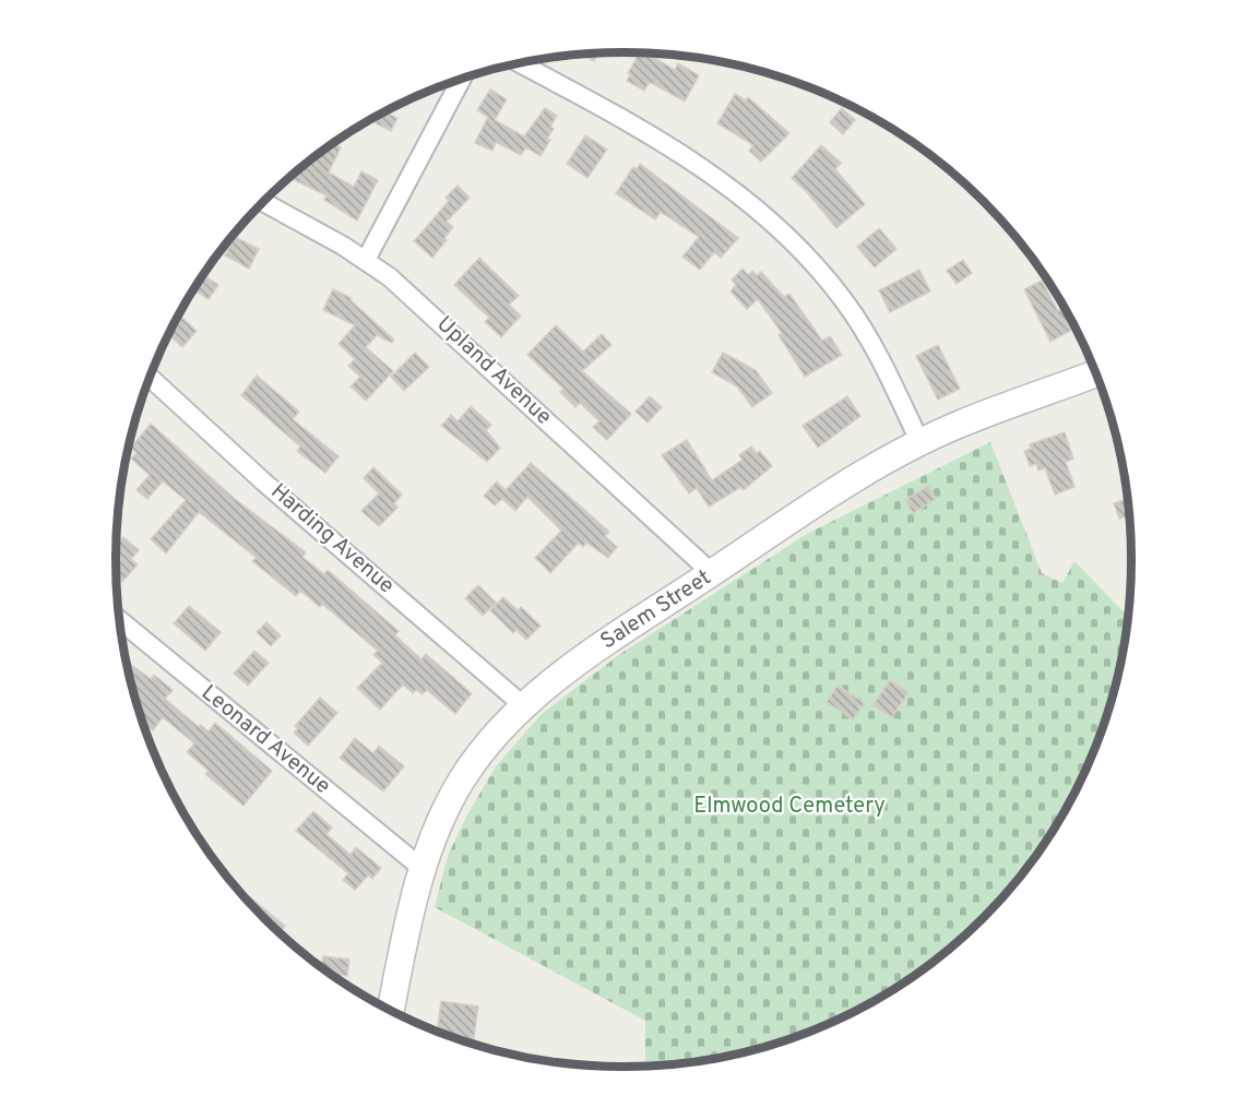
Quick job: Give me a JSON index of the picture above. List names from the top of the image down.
{
  "streets": {
    "main road": ["Salem Street"],
    "street": ["Upland Avenue", "Harding Avenue", "Leonard Avenue"]
  },
  "crossings": [
    ["Upland Avenue", "Salem Street"],
    ["Harding Avenue", "Salem Street"],
    ["Salem Street", "Leonard Avenue"]
  ],
  "parks": ["Elmwood Cemetery"]
}
